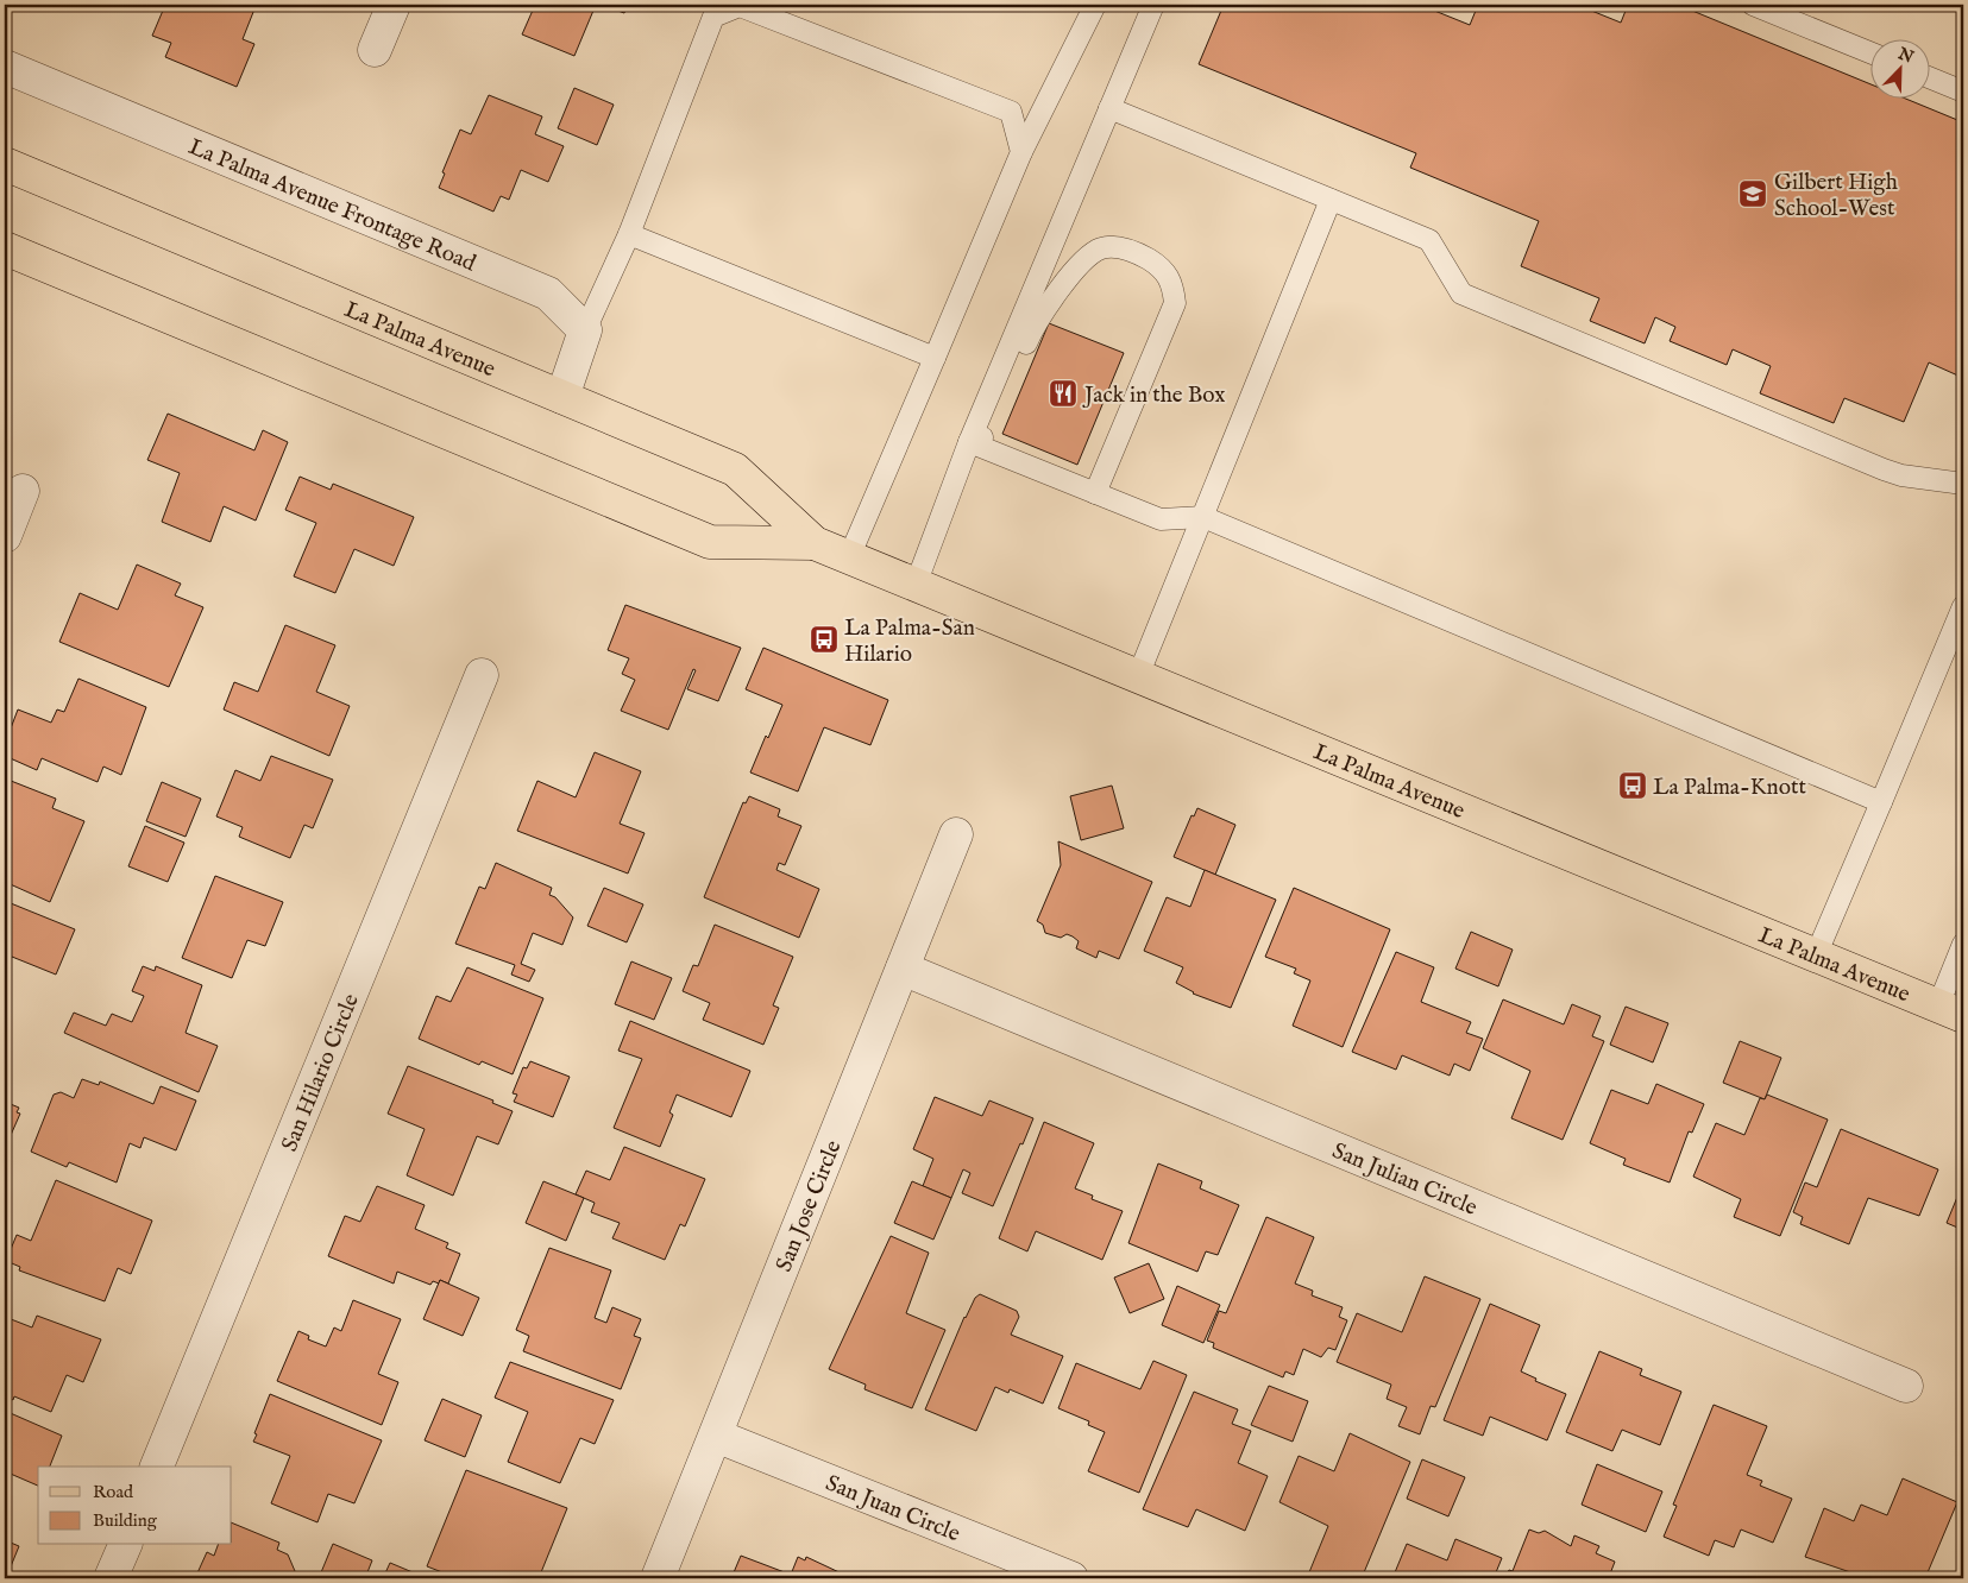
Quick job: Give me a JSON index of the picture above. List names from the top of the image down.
{
  "streets": {
    "main road": ["La Palma Avenue"],
    "street": [
      "La Palma Avenue Frontage Road",
      "San Hilario Circle",
      "San Julian Circle",
      "San Jose Circle",
      "San Juan Circle"
    ]
  },
  "crossings": [
    ["San Julian Circle", "San Jose Circle"],
    ["San Jose Circle", "San Juan Circle"]
  ],
  "places": {
    "school or university": ["Gilbert High School-West"],
    "restaurant": ["Jack in the Box"],
    "bus stop": ["La Palma-San Hilario", "La Palma-Knott"]
  },
  "legend": ["Road", "Building"],
  "north": "top right"
}
